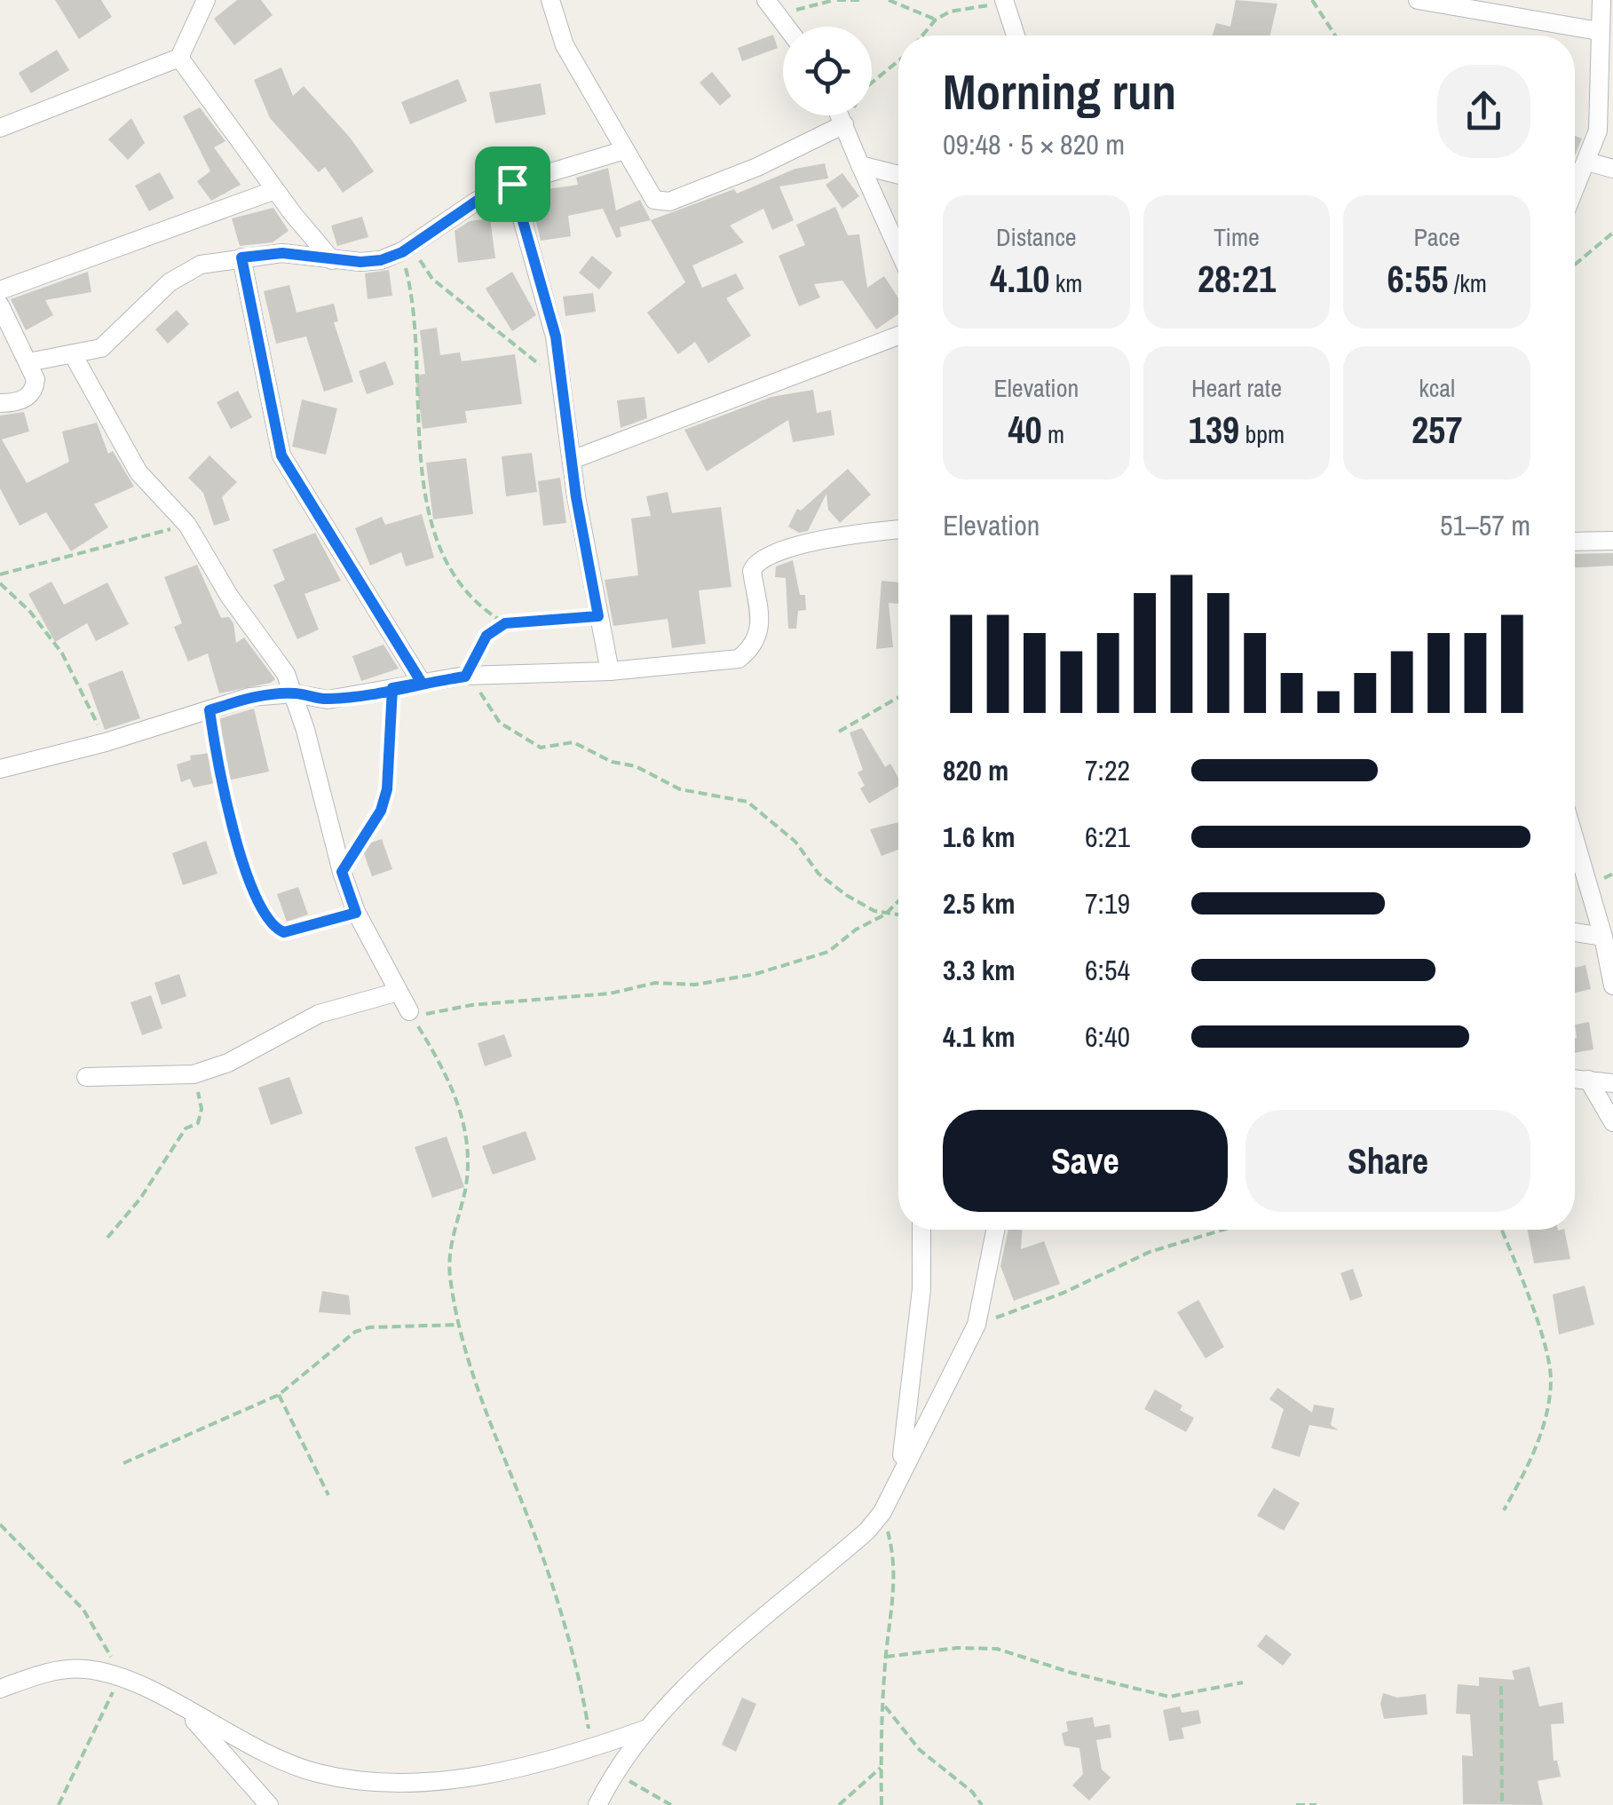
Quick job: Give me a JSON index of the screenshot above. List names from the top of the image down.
{
  "page": {
    "heading": ["Morning run", "09:48 · 5 × 820 m"],
    "stats": [
      ["Distance", "4.10 km"],
      ["Time", "28:21"],
      ["Pace", "6:55 /km"],
      ["Elevation", "40 m"],
      ["Heart rate", "139 bpm"],
      ["kcal", "257"]
    ],
    "chart": ["Elevation", "51–57 m"],
    "list": [
      {
        "name": "820 m",
        "note": "7:22"
      },
      {
        "name": "1.6 km",
        "note": "6:21"
      },
      {
        "name": "2.5 km",
        "note": "7:19"
      },
      {
        "name": "3.3 km",
        "note": "6:54"
      },
      {
        "name": "4.1 km",
        "note": "6:40"
      }
    ],
    "buttons": ["Save", "Share"]
  }
}
